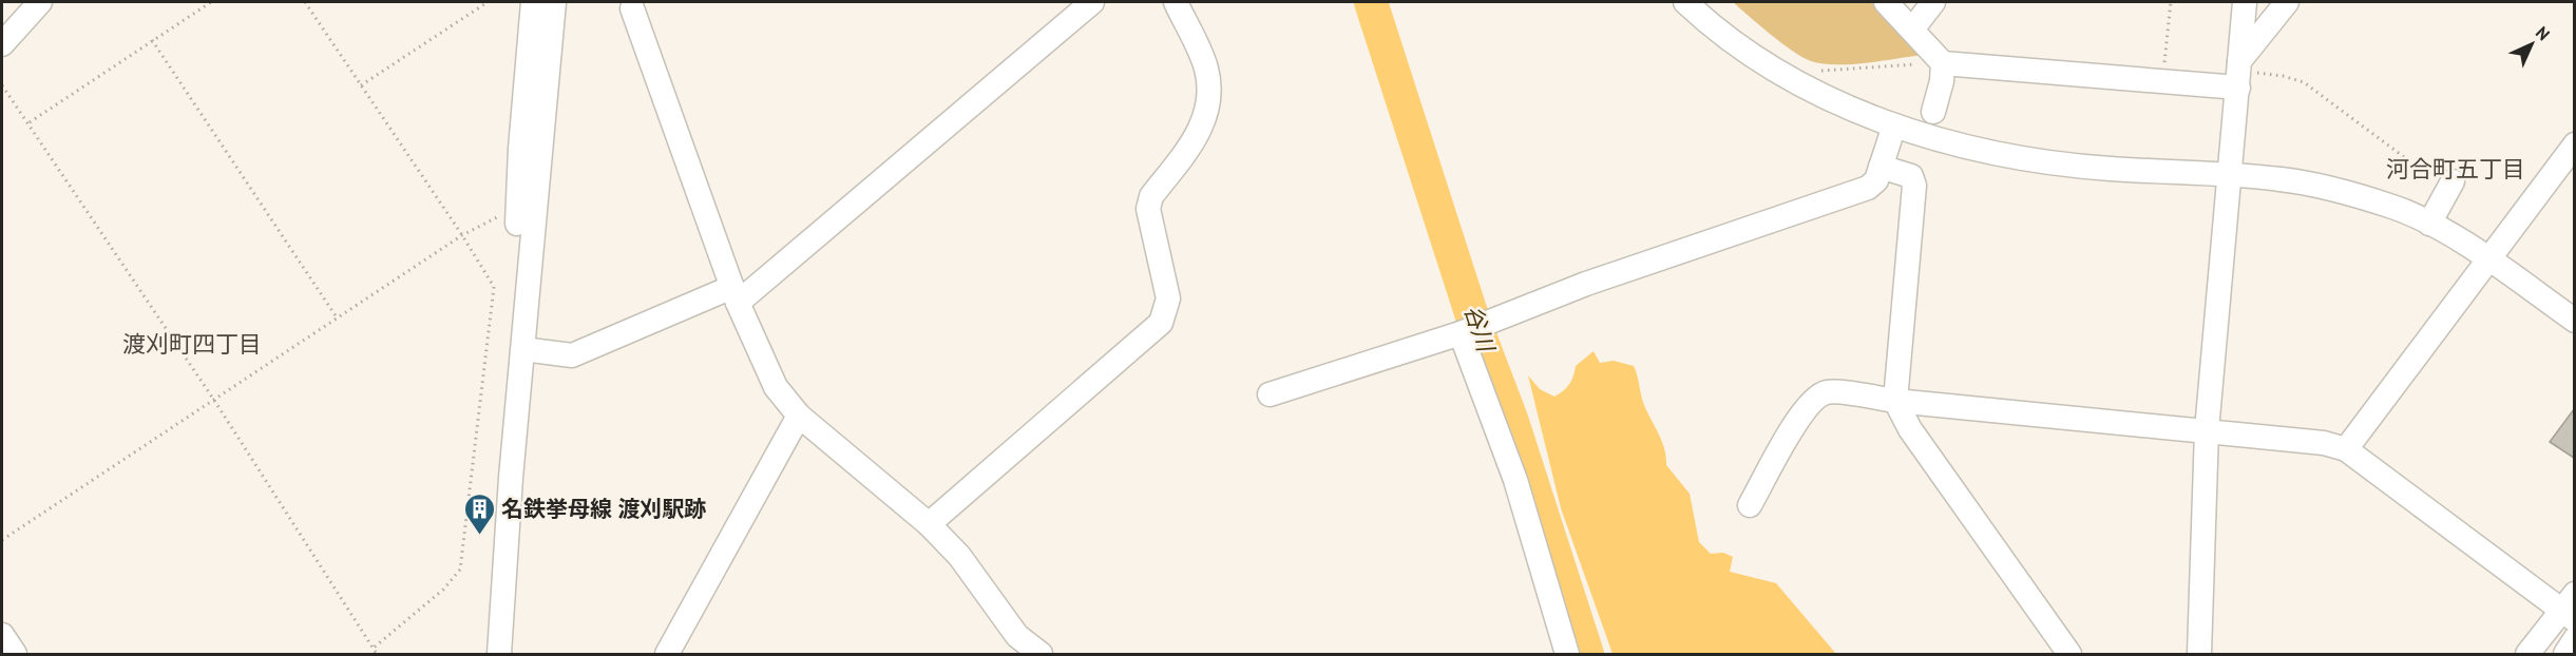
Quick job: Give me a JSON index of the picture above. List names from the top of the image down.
{
  "districts": ["河合町五丁目", "渡刈町四丁目"],
  "water": ["谷川"],
  "places": {
    "building": ["名鉄挙母線 渡刈駅跡"]
  },
  "north": "top right"
}
